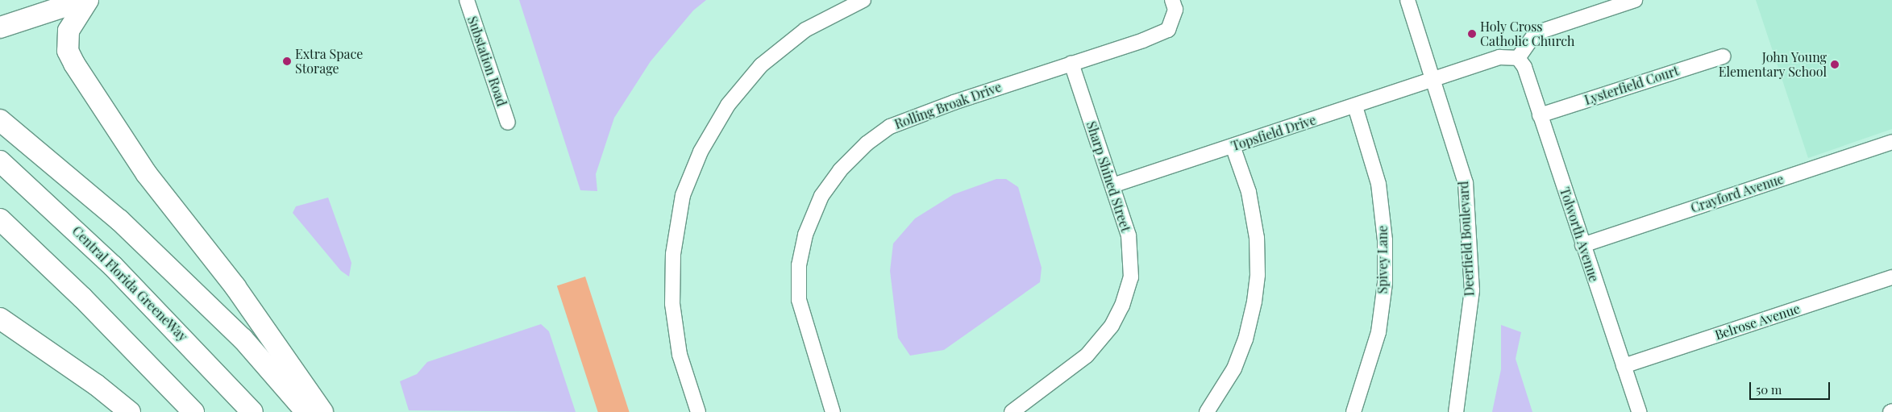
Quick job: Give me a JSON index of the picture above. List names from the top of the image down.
{
  "streets": {
    "highway": ["Central Florida GreeneWay"],
    "street": [
      "Substation Road",
      "Lysterfield Court",
      "Rolling Broak Drive",
      "Topsfield Drive",
      "Sharp Shined Street",
      "Crayford Avenue",
      "Tolworth Avenue",
      "Deerfield Boulevard",
      "Spivey Lane",
      "Belrose Avenue"
    ]
  },
  "crossings": [
    ["Lysterfield Court", "Tolworth Avenue"],
    ["Rolling Broak Drive", "Sharp Shined Street"],
    ["Topsfield Drive", "Sharp Shined Street"],
    ["Topsfield Drive", "Tolworth Avenue"],
    ["Topsfield Drive", "Deerfield Boulevard"],
    ["Topsfield Drive", "Spivey Lane"],
    ["Crayford Avenue", "Tolworth Avenue"],
    ["Tolworth Avenue", "Belrose Avenue"]
  ],
  "places": ["Holy Cross Catholic Church", "Extra Space Storage", "John Young Elementary School"],
  "scale_bar": "50 m"
}
